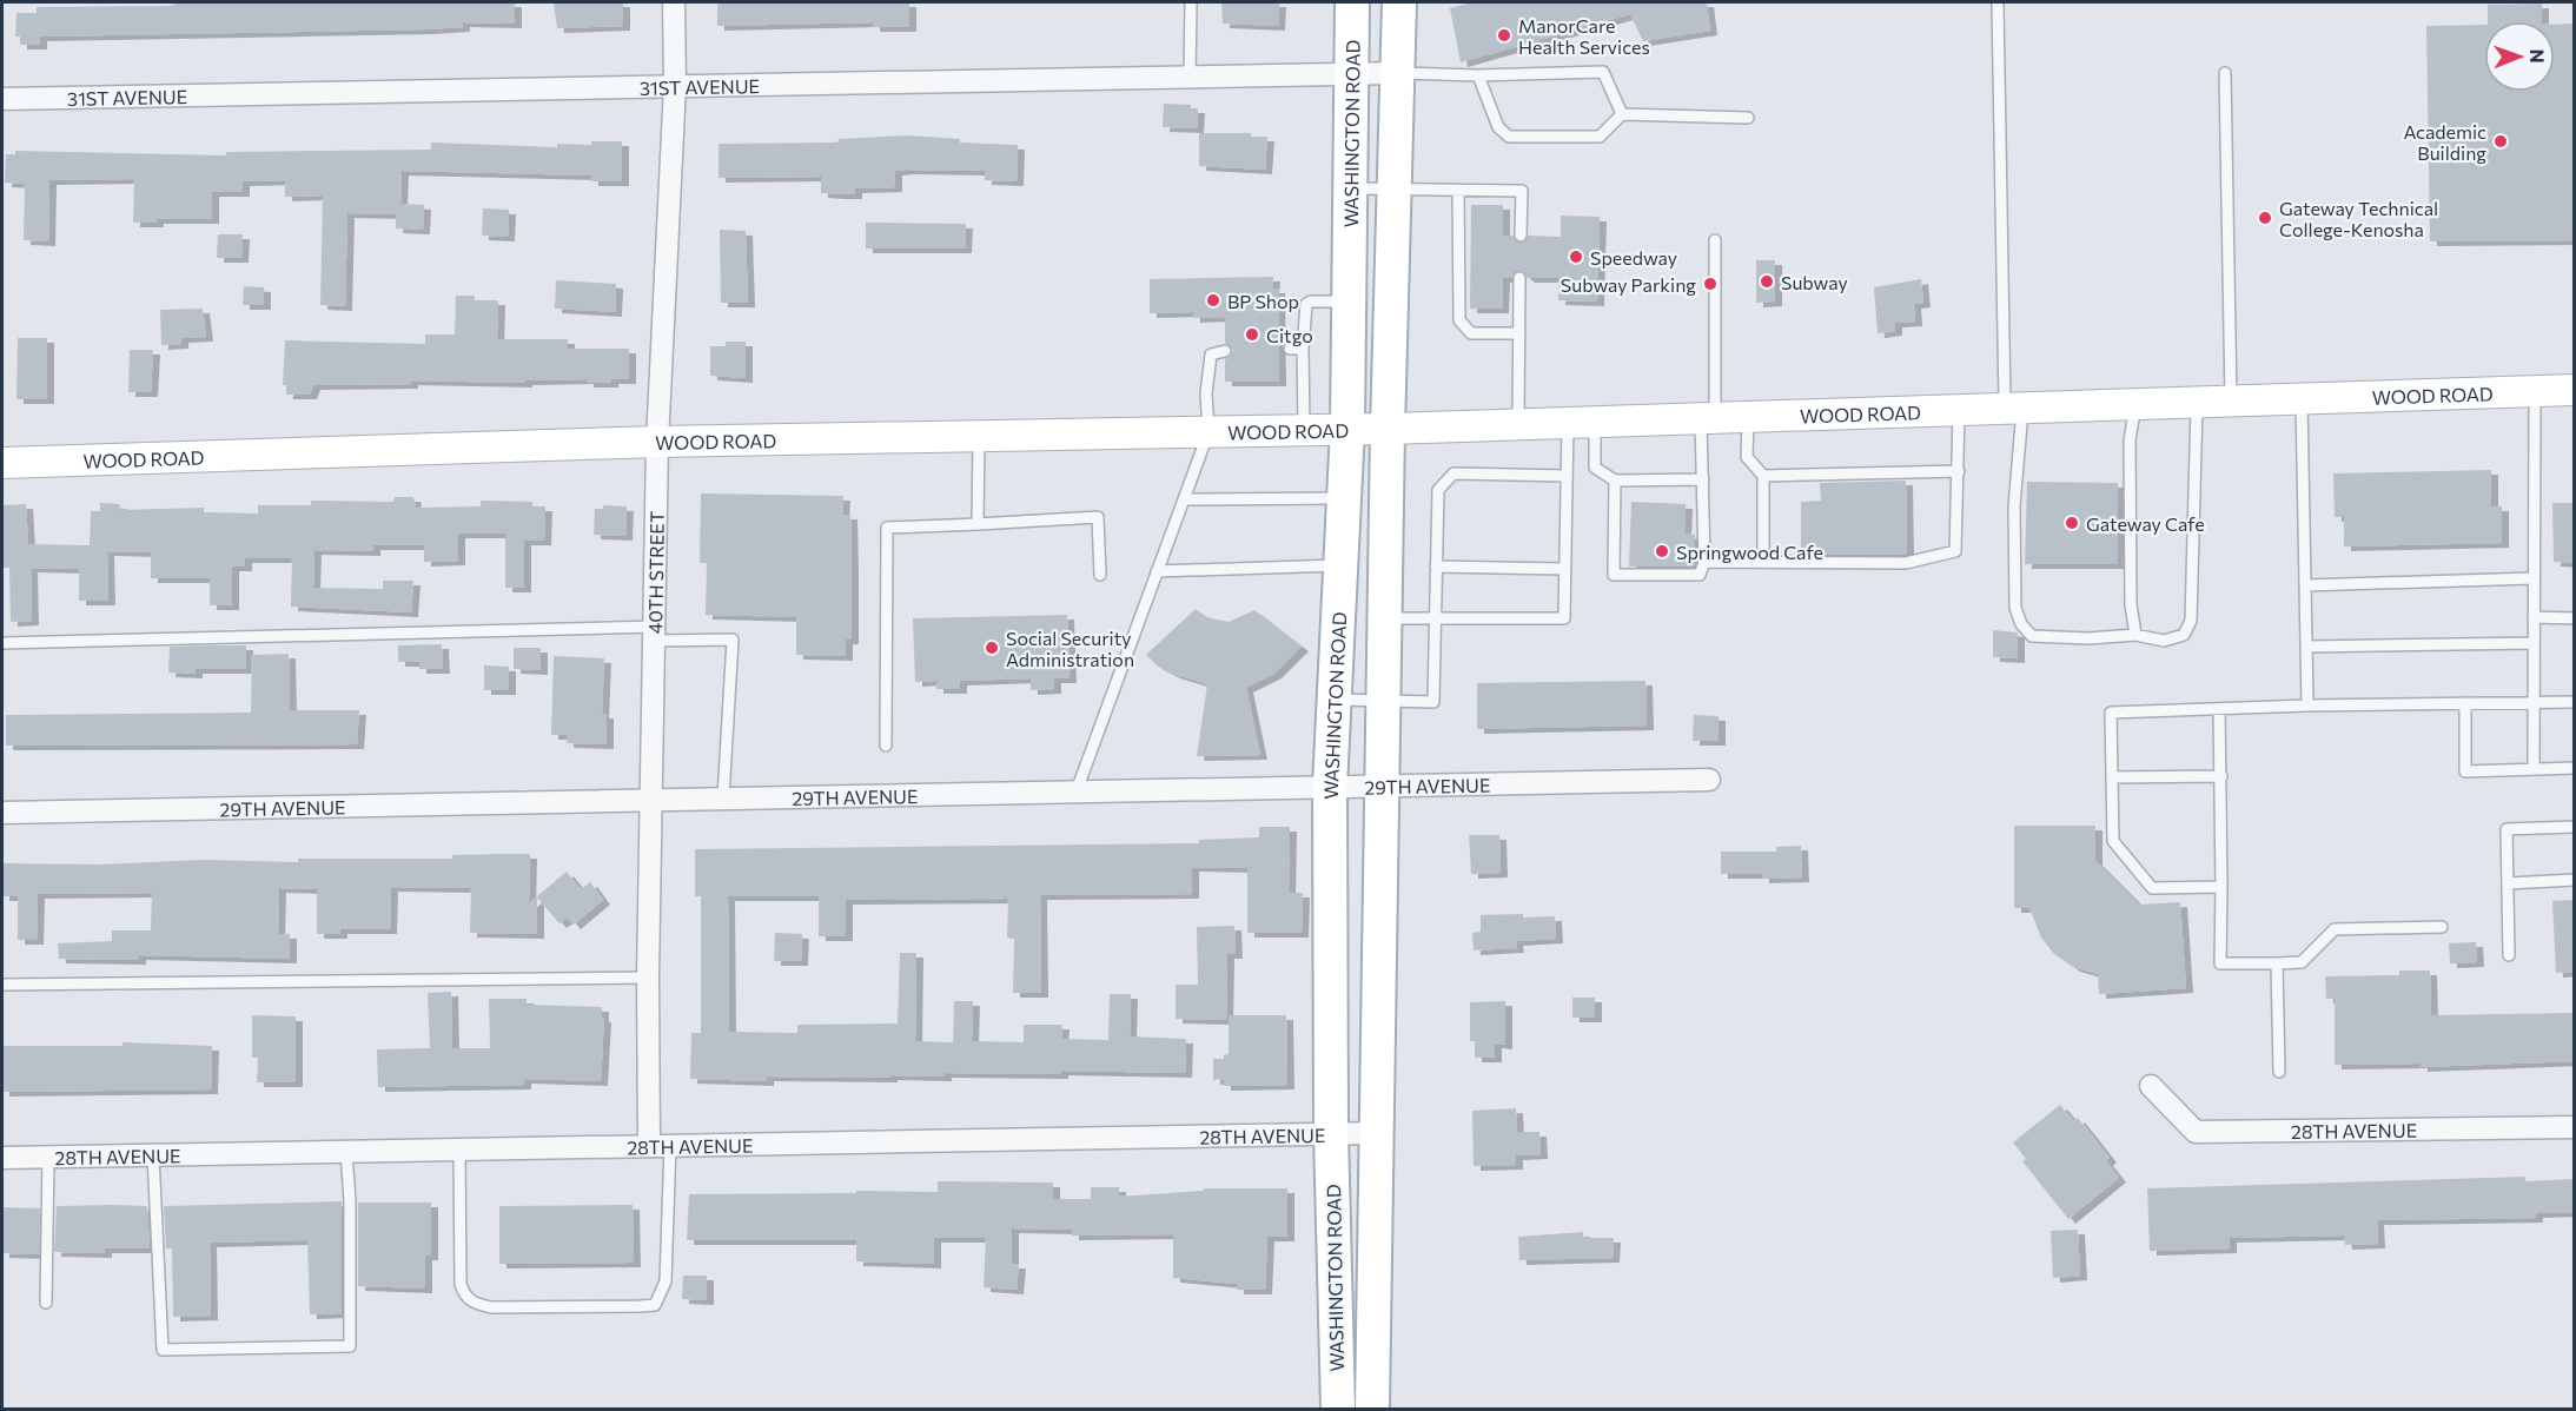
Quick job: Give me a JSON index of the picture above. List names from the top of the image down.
{
  "streets": {
    "main road": ["WASHINGTON ROAD"],
    "street": [
      "31ST AVENUE",
      "WOOD ROAD",
      "40TH STREET",
      "29TH AVENUE",
      "28TH AVENUE"
    ]
  },
  "crossings": [
    ["31ST AVENUE", "WASHINGTON ROAD"],
    ["31ST AVENUE", "40TH STREET"],
    ["WASHINGTON ROAD", "WOOD ROAD"],
    ["WASHINGTON ROAD", "29TH AVENUE"],
    ["WASHINGTON ROAD", "28TH AVENUE"],
    ["WOOD ROAD", "40TH STREET"],
    ["40TH STREET", "29TH AVENUE"],
    ["40TH STREET", "28TH AVENUE"]
  ],
  "places": [
    "ManorCare Health Services",
    "Academic Building",
    "Gateway Technical College-Kenosha",
    "Speedway",
    "Subway",
    "Subway Parking",
    "BP Shop",
    "Citgo",
    "Gateway Cafe",
    "Springwood Cafe",
    "Social Security Administration"
  ],
  "north": "right"
}
